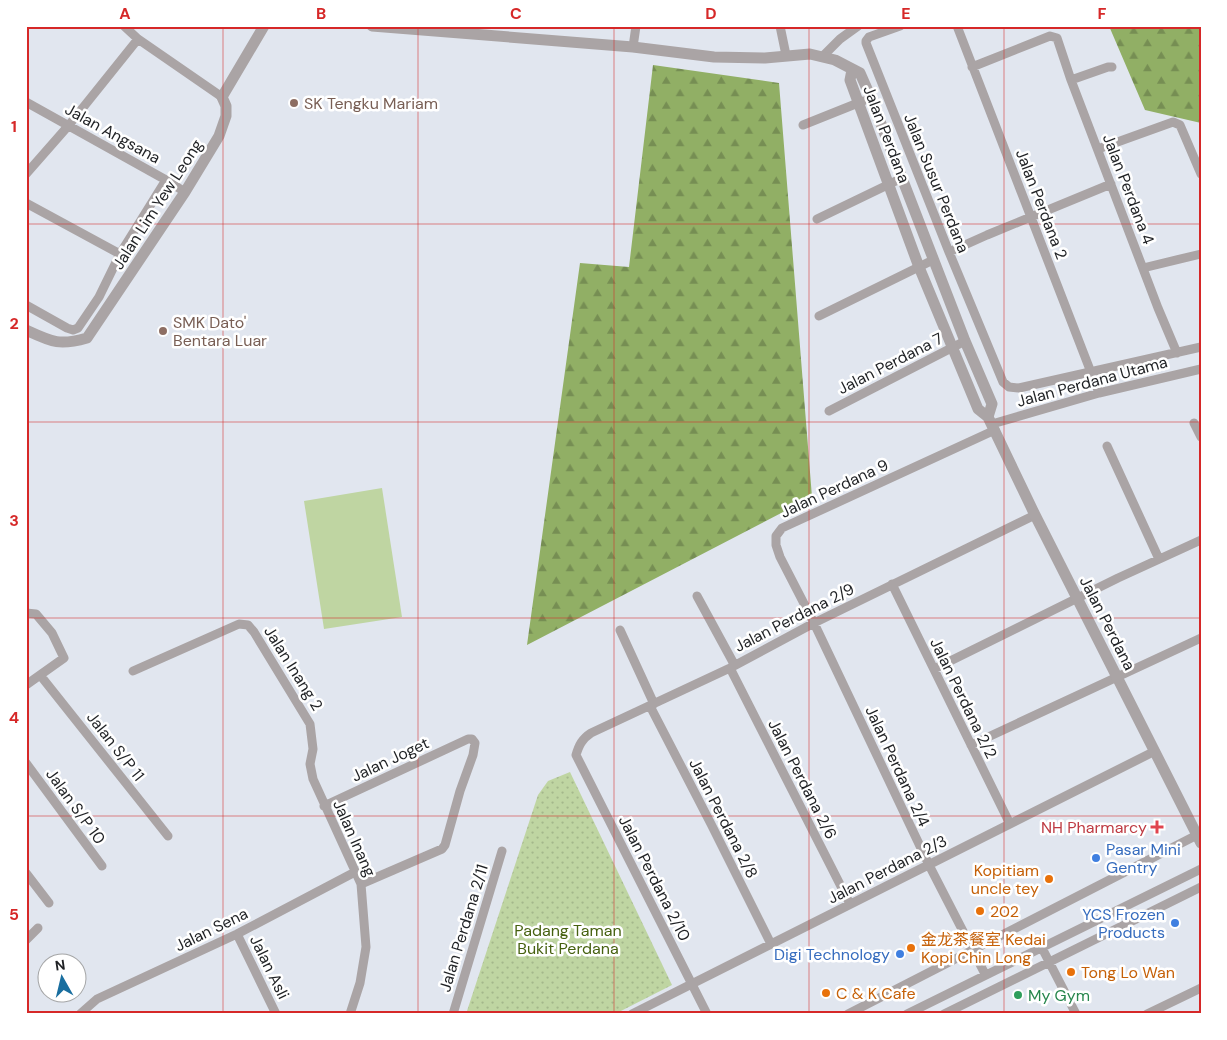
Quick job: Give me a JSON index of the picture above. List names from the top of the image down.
{
  "streets": {
    "street": [
      "Jalan Angsana",
      "Jalan Perdana",
      "Jalan Susur Perdana",
      "Jalan Perdana 4",
      "Jalan Lim Yew Leong",
      "Jalan Perdana 2",
      "Jalan Perdana 7",
      "Jalan Perdana Utama",
      "Jalan Perdana 9",
      "Jalan Perdana 2/9",
      "Jalan Inang 2",
      "Jalan Perdana 2/2",
      "Jalan S/P 11",
      "Jalan Joget",
      "Jalan Perdana 2/4",
      "Jalan Perdana 2/6",
      "Jalan S/P 10",
      "Jalan Perdana 2/8",
      "Jalan Inang",
      "Jalan Perdana 2/3",
      "Jalan Perdana 2/10",
      "Jalan Perdana 2/11",
      "Jalan Sena",
      "Jalan Asli"
    ]
  },
  "crossings": [
    ["Jalan Angsana", "Jalan Lim Yew Leong"],
    ["Jalan Perdana", "Jalan Perdana 7"],
    ["Jalan Perdana", "Jalan Perdana Utama"],
    ["Jalan Perdana", "Jalan Perdana 9"],
    ["Jalan Perdana", "Jalan Perdana 2/9"],
    ["Jalan Perdana", "Jalan Perdana 2/3"],
    ["Jalan Susur Perdana", "Jalan Perdana 2"],
    ["Jalan Perdana 4", "Jalan Perdana 2"],
    ["Jalan Perdana 2", "Jalan Perdana Utama"],
    ["Jalan Perdana Utama", "Jalan Perdana 9"],
    ["Jalan Perdana 9", "Jalan Perdana 2/9"],
    ["Jalan Perdana 9", "Jalan Perdana 2/4"],
    ["Jalan Perdana 2/9", "Jalan Perdana 2/2"],
    ["Jalan Perdana 2/9", "Jalan Perdana 2/4"],
    ["Jalan Perdana 2/9", "Jalan Perdana 2/6"],
    ["Jalan Perdana 2/9", "Jalan Perdana 2/8"],
    ["Jalan Perdana 2/9", "Jalan Perdana 2/10"],
    ["Jalan Inang 2", "Jalan Inang"],
    ["Jalan Perdana 2/2", "Jalan Perdana 2/3"],
    ["Jalan Joget", "Jalan Inang"],
    ["Jalan Perdana 2/4", "Jalan Perdana 2/3"],
    ["Jalan Perdana 2/6", "Jalan Perdana 2/3"],
    ["Jalan Perdana 2/8", "Jalan Perdana 2/3"],
    ["Jalan Inang", "Jalan Sena"],
    ["Jalan Perdana 2/3", "Jalan Perdana 2/10"],
    ["Jalan Sena", "Jalan Asli"]
  ],
  "parks": ["Padang Taman Bukit Perdana"],
  "places": {
    "other": [
      "SK Tengku Mariam",
      "SMK Dato' Bentara Luar",
      "Pasar Mini Gentry",
      "Kopitiam uncle tey",
      "202",
      "YCS Frozen Products",
      "金龙茶餐室 Kedai Kopi Chin Long",
      "Digi Technology",
      "Tong Lo Wan",
      "C & K Cafe",
      "My Gym"
    ],
    "health": ["NH Pharmarcy"]
  },
  "north": "top",
  "grid": {
    "columns": [
      "A",
      "B",
      "C",
      "D",
      "E",
      "F"
    ],
    "rows": [
      "1",
      "2",
      "3",
      "4",
      "5"
    ]
  }
}
